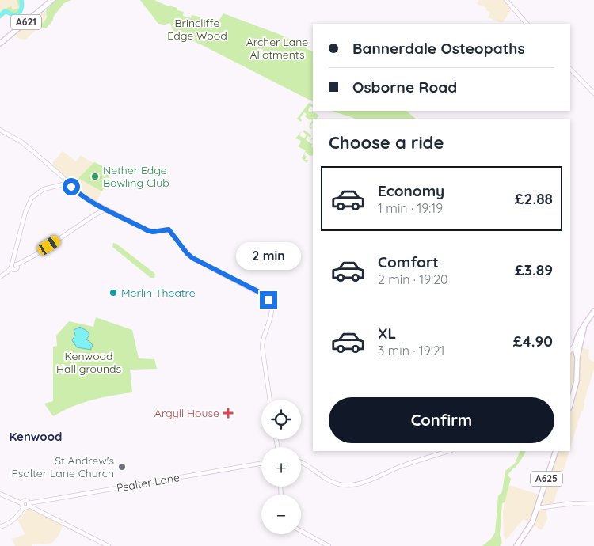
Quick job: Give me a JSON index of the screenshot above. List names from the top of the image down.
{
  "streets": {
    "main road": ["A621", "A625"],
    "street": ["Psalter Lane"]
  },
  "districts": ["Kenwood"],
  "parks": ["Brincliffe Edge Wood", "Archer Lane Allotments", "Kenwood Hall grounds"],
  "places": {
    "other": ["Nether Edge Bowling Club", "Merlin Theatre", "St Andrew's Psalter Lane Church"],
    "health": ["Argyll House"]
  },
  "page": {
    "banner": ["Bannerdale Osteopaths", "Osborne Road"],
    "heading": "Choose a ride",
    "list": [
      {
        "name": "Economy",
        "note": "1 min · 19:19",
        "value": "£2.88"
      },
      {
        "name": "Comfort",
        "note": "2 min · 19:20",
        "value": "£3.89"
      },
      {
        "name": "XL",
        "note": "3 min · 19:21",
        "value": "£4.90"
      }
    ],
    "bubble": "2 min",
    "buttons": "Confirm",
    "map_buttons": ["+", "−"]
  }
}
